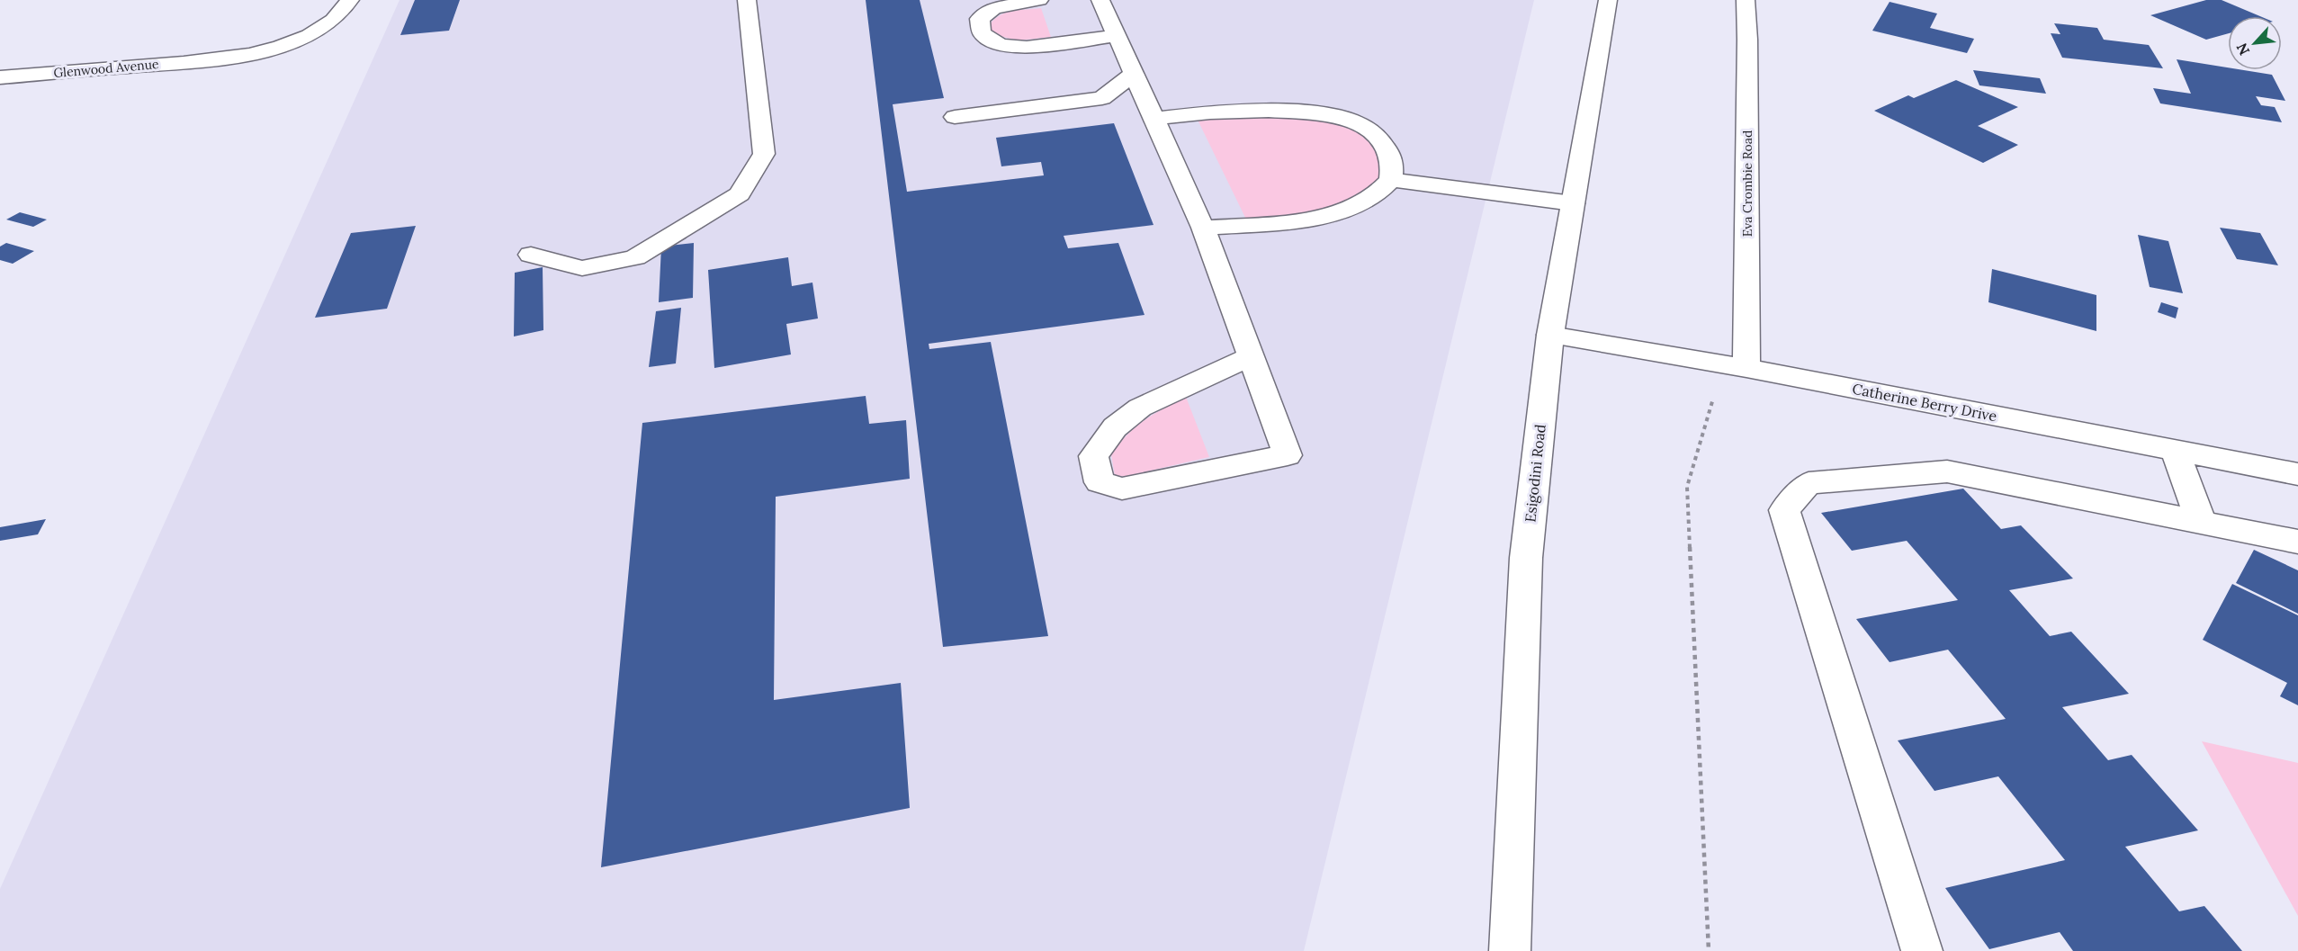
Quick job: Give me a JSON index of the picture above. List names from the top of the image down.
{
  "streets": {
    "street": [
      "Glenwood Avenue",
      "Eva Crombie Road",
      "Catherine Berry Drive",
      "Esigodini Road"
    ]
  },
  "crossings": [
    ["Eva Crombie Road", "Catherine Berry Drive"],
    ["Catherine Berry Drive", "Esigodini Road"]
  ],
  "north": "bottom left"
}
